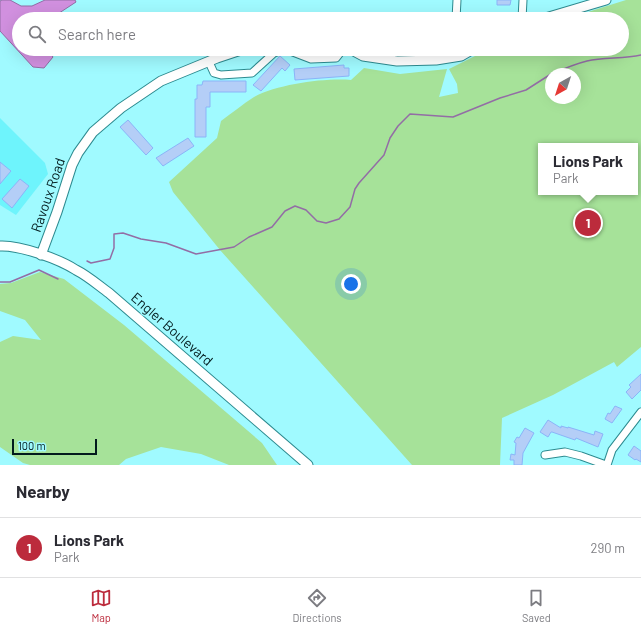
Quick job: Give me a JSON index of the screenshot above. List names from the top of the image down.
{
  "streets": {
    "street": ["Ravoux Road", "Engler Boulevard"]
  },
  "crossings": [
    ["Ravoux Road", "Engler Boulevard"]
  ],
  "scale_bar": "100 m",
  "north": "bottom left",
  "page": {
    "search": "Search here",
    "popup": ["Lions Park", "Park"],
    "pins": "1",
    "scale": "100 m",
    "heading": "Nearby",
    "list": [
      {
        "mark": "1",
        "name": "Lions Park",
        "note": "Park",
        "value": "290 m"
      }
    ],
    "nav": ["Map", "Directions", "Saved"]
  }
}
